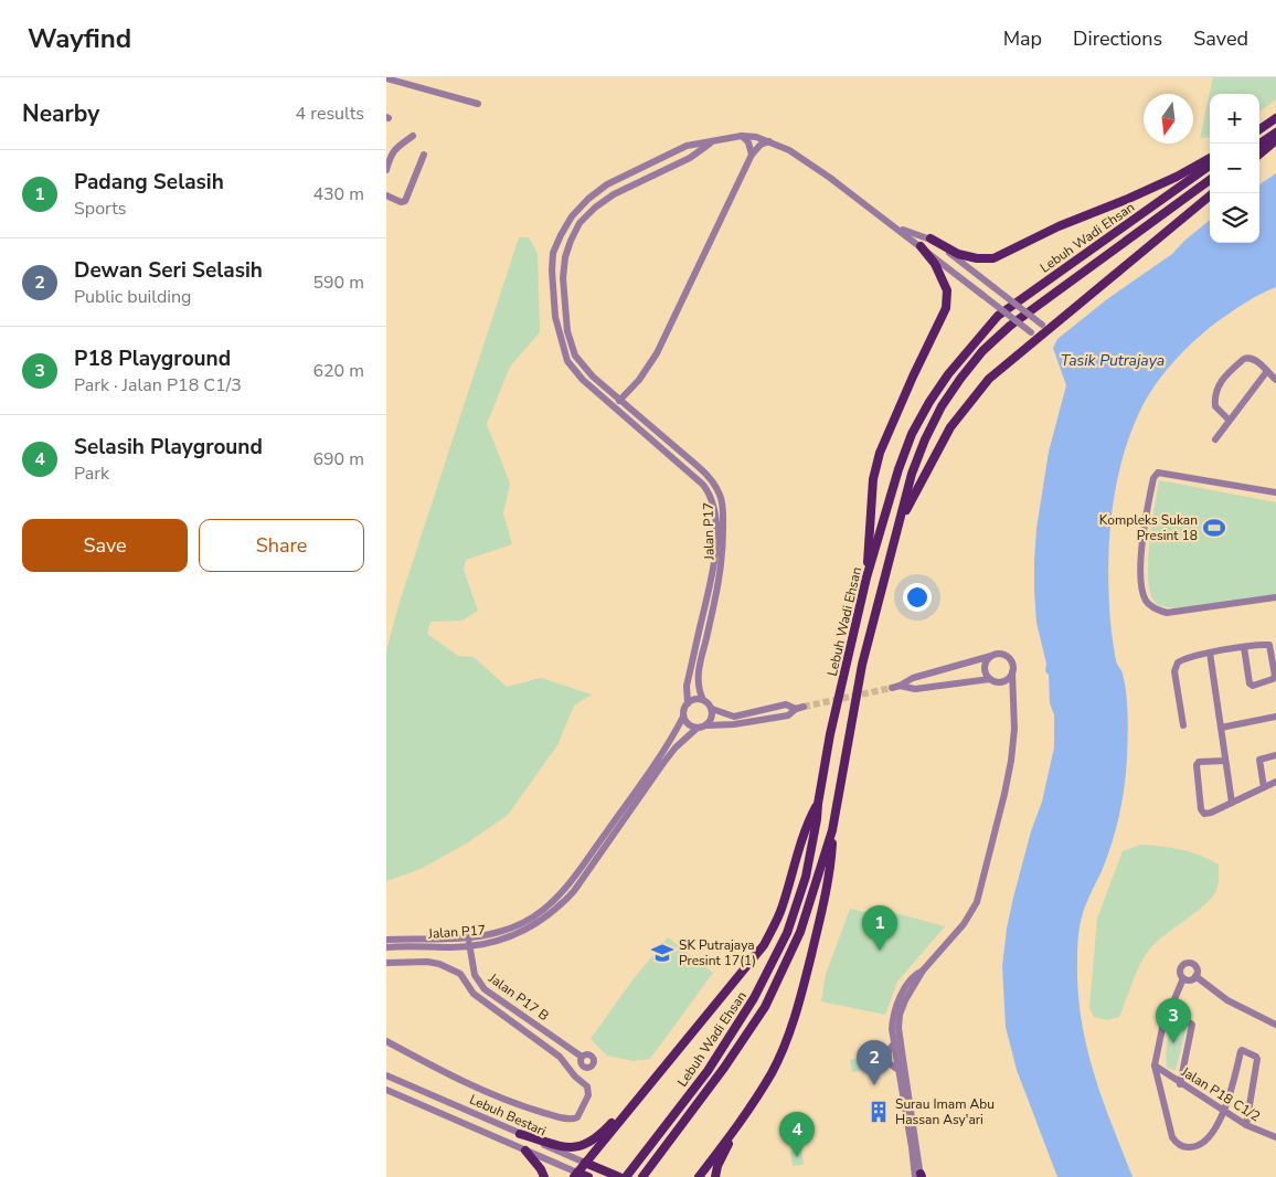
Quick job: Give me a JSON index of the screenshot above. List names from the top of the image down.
{
  "streets": {
    "main road": ["Lebuh Wadi Ehsan", "Lebuh Bestari"],
    "street": ["Jalan P17", "Jalan P17 B", "Jalan P18 C1/2"]
  },
  "crossings": [
    ["Jalan P17", "Jalan P17 B"]
  ],
  "water": ["Tasik Putrajaya"],
  "places": {
    "sports": ["Kompleks Sukan Presint 18"],
    "school or university": ["SK Putrajaya Presint 17(1)"],
    "building": ["Surau Imam Abu Hassan Asy'ari"]
  },
  "north": "bottom",
  "page": {
    "header": "Wayfind",
    "nav": ["Map", "Directions", "Saved"],
    "heading": ["Nearby", "4 results"],
    "map_buttons": ["+", "−"],
    "list": [
      {
        "mark": "1",
        "name": "Padang Selasih",
        "note": "Sports",
        "value": "430 m"
      },
      {
        "mark": "2",
        "name": "Dewan Seri Selasih",
        "note": "Public building",
        "value": "590 m"
      },
      {
        "mark": "3",
        "name": "P18 Playground",
        "note": "Park · Jalan P18 C1/3",
        "value": "620 m"
      },
      {
        "mark": "4",
        "name": "Selasih Playground",
        "note": "Park",
        "value": "690 m"
      }
    ],
    "buttons": ["Save", "Share"],
    "pins": [
      "1",
      "3",
      "2",
      "4"
    ]
  }
}
